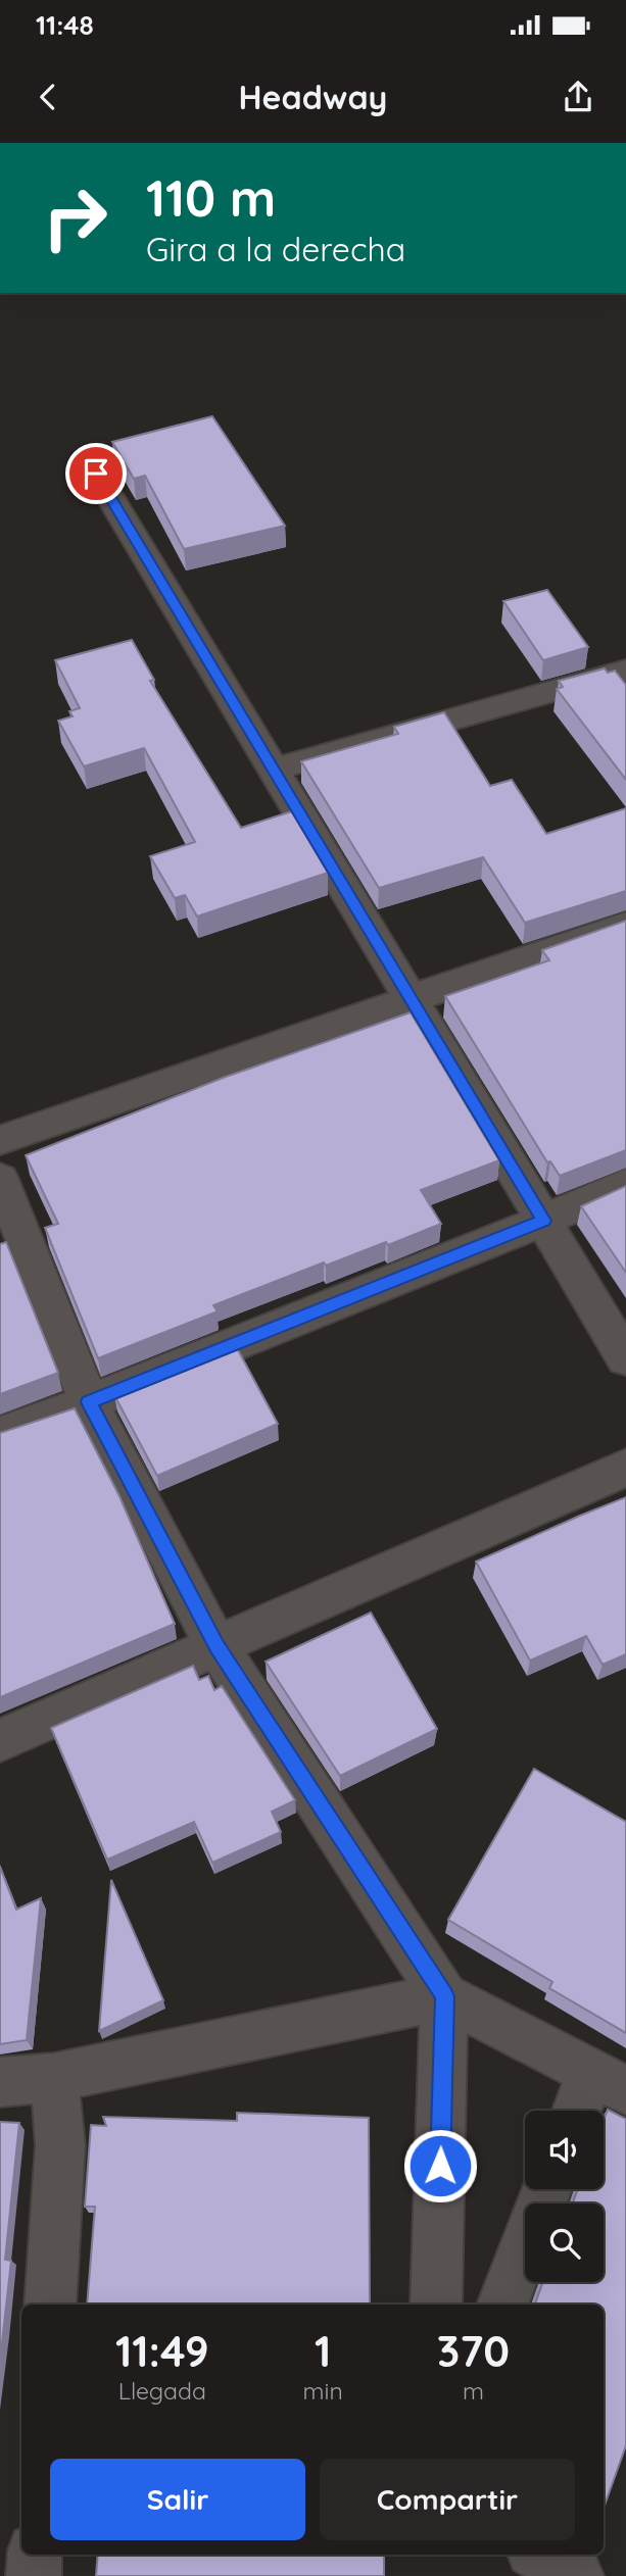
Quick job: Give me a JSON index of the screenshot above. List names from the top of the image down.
{
  "page": {
    "status": "11:48",
    "header": "Headway",
    "turn": ["110 m", "Gira a la derecha"],
    "eta": [
      "11:49",
      "Llegada",
      "1",
      "min",
      "370",
      "m"
    ],
    "buttons": ["Salir", "Compartir"]
  }
}
